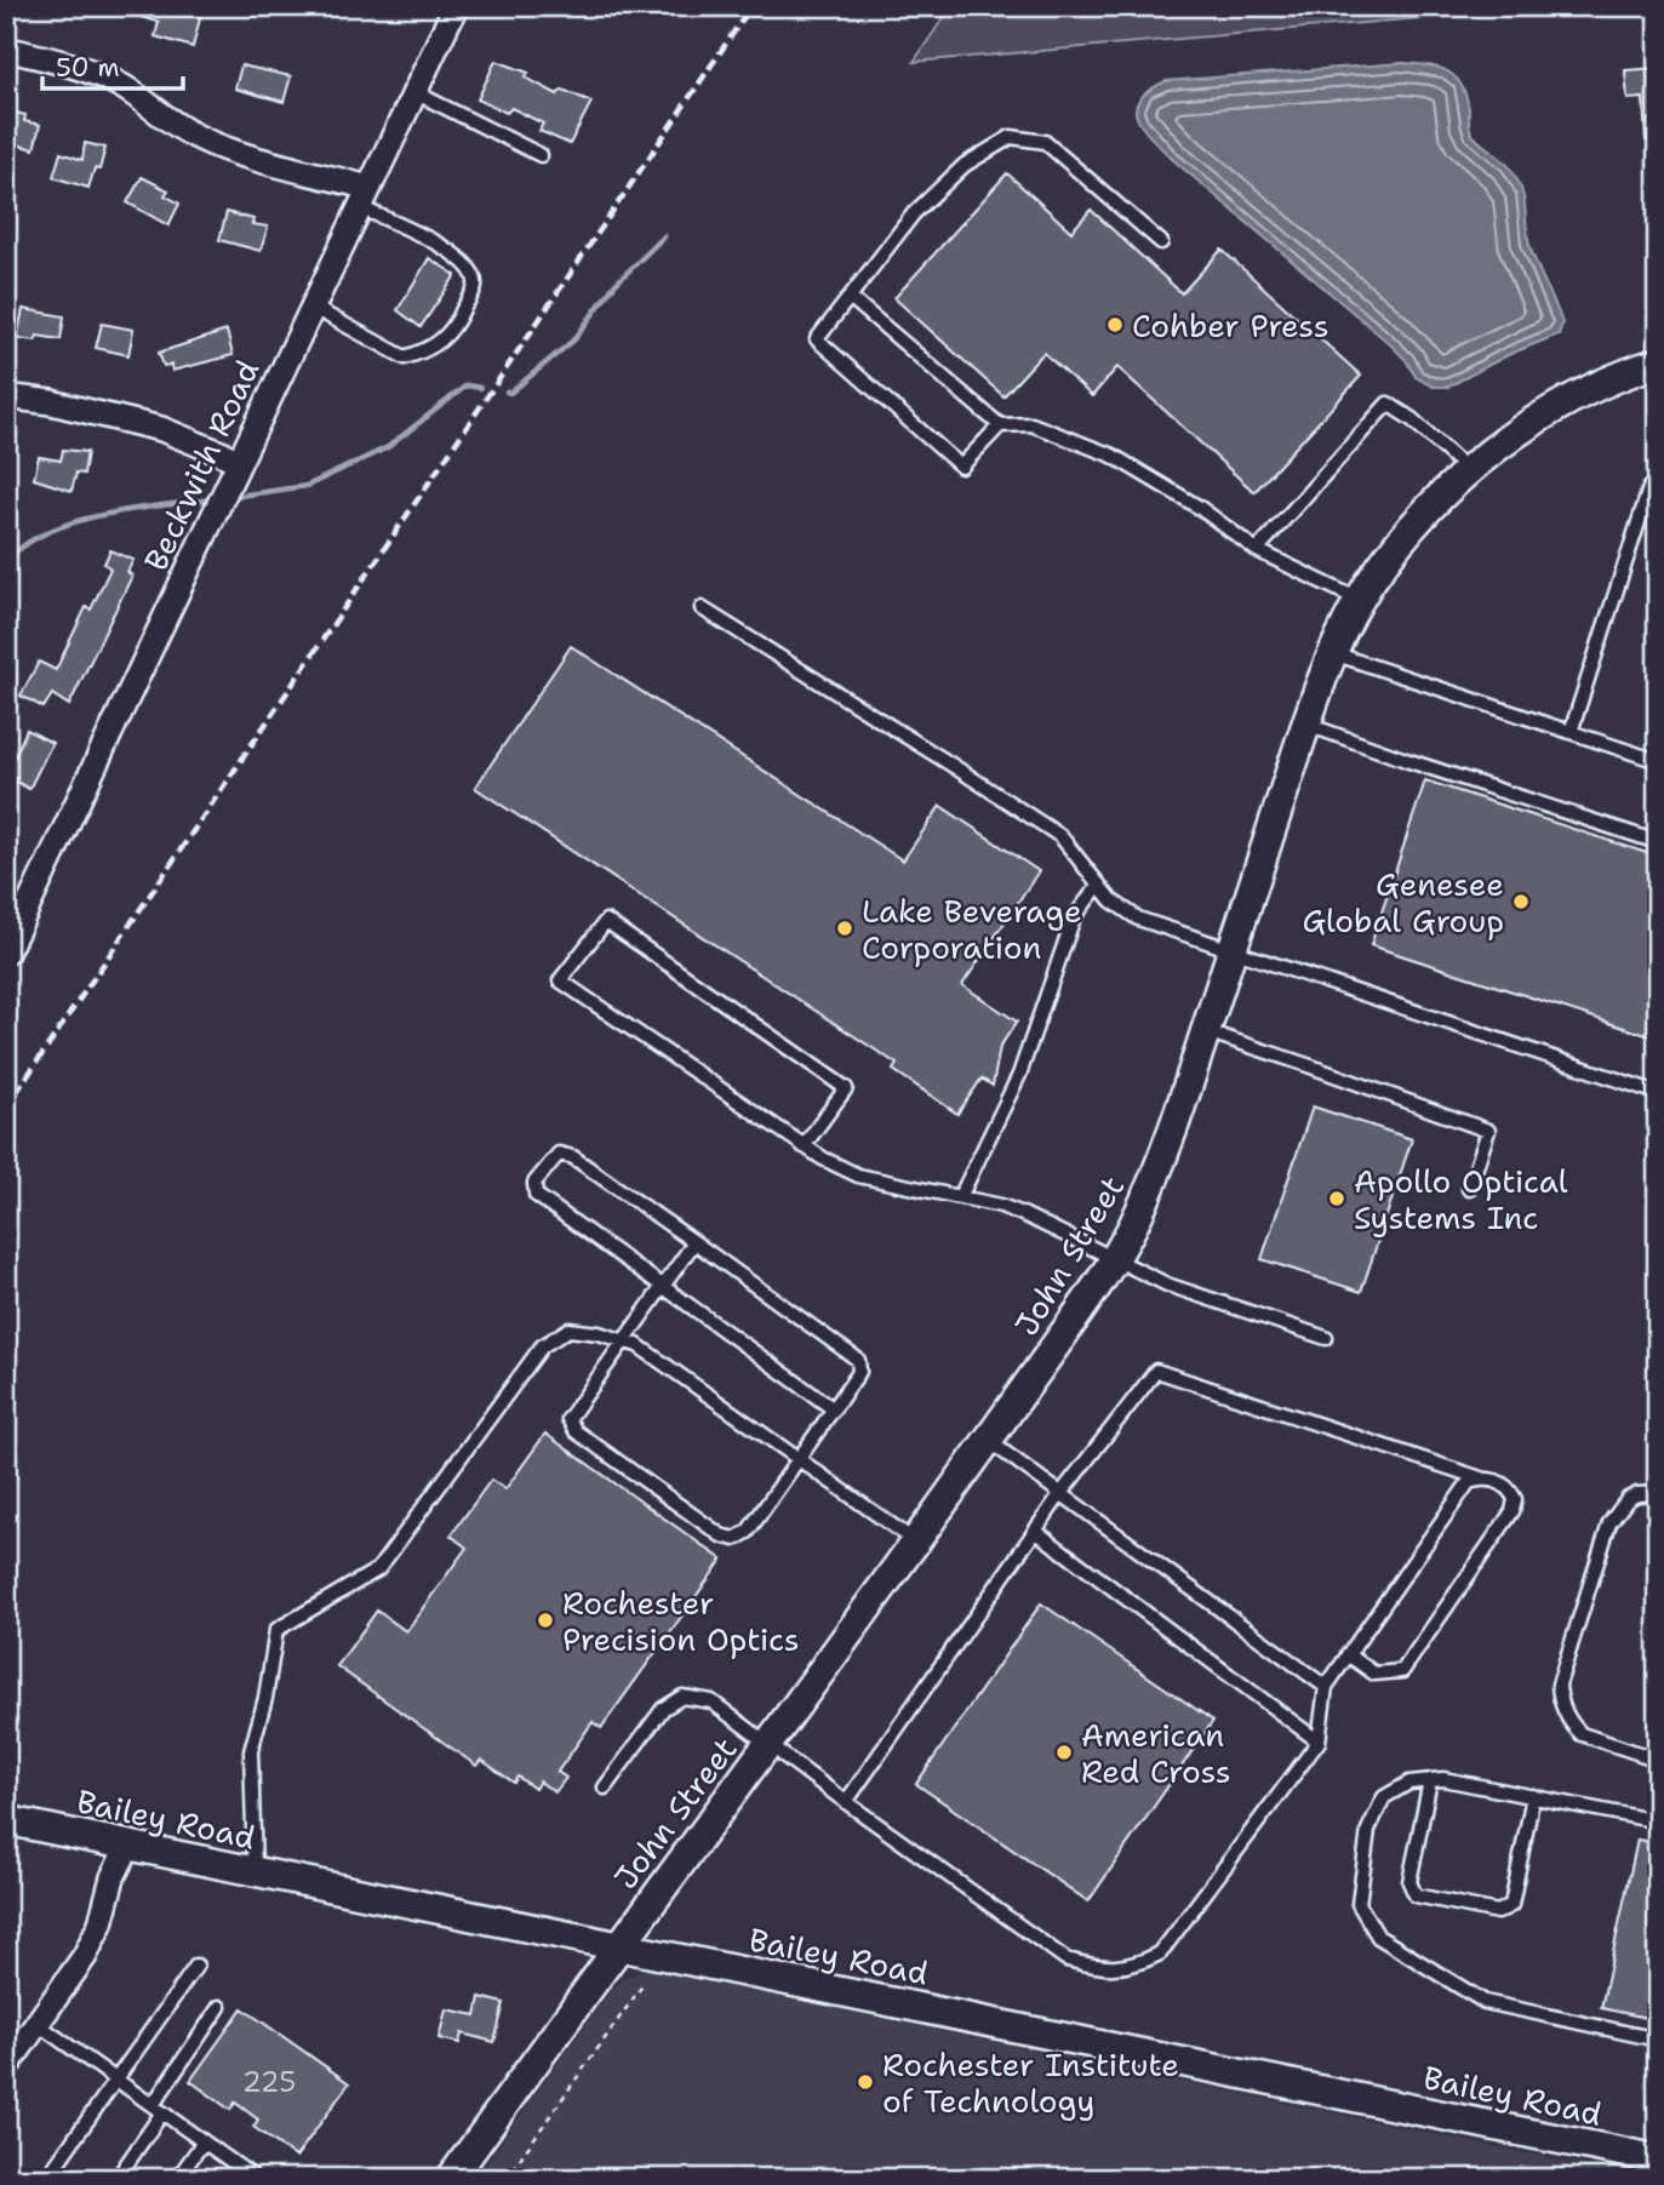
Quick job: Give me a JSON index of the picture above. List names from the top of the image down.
{
  "streets": {
    "street": ["Beckwith Road", "John Street", "Bailey Road"]
  },
  "crossings": [
    ["John Street", "Bailey Road"]
  ],
  "places": [
    "Cohber Press",
    "Genesee Global Group",
    "Lake Beverage Corporation",
    "Apollo Optical Systems Inc",
    "Rochester Precision Optics",
    "American Red Cross",
    "Rochester Institute of Technology"
  ],
  "house_numbers": ["225"],
  "scale_bar": "50 m"
}
